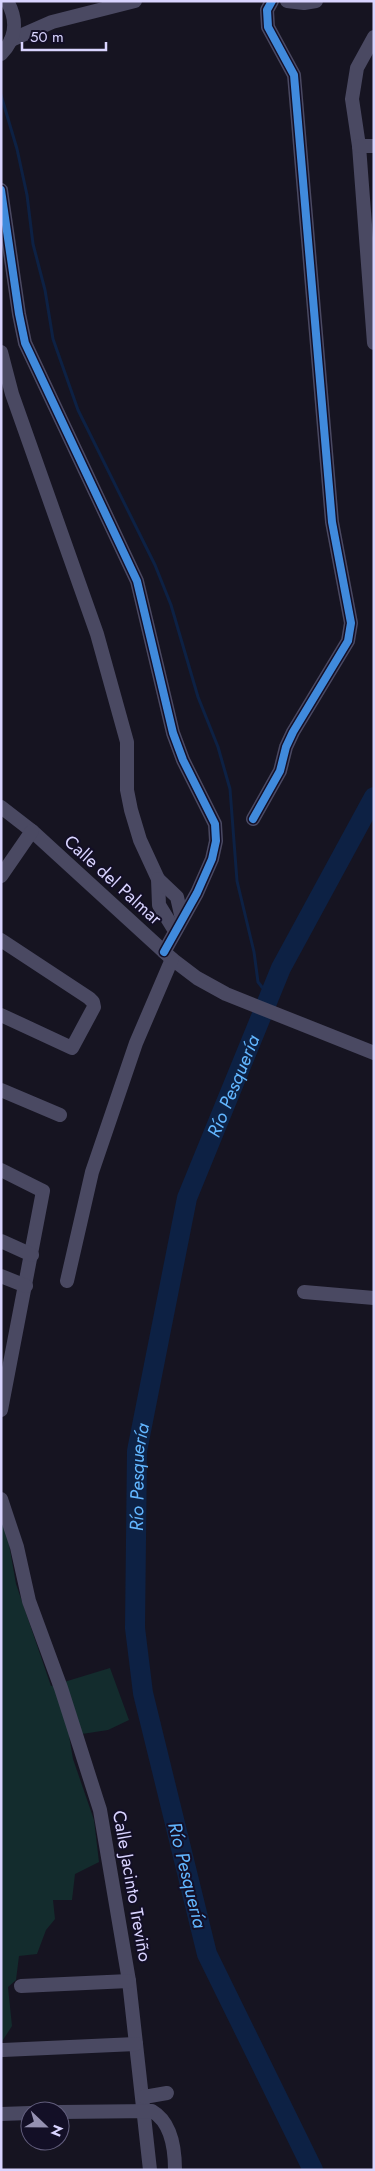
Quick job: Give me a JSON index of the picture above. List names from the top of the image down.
{
  "streets": {
    "street": ["Calle del Palmar", "Calle Jacinto Treviño"]
  },
  "water": ["Río Pesquería"],
  "scale_bar": "50 m",
  "north": "right"
}
